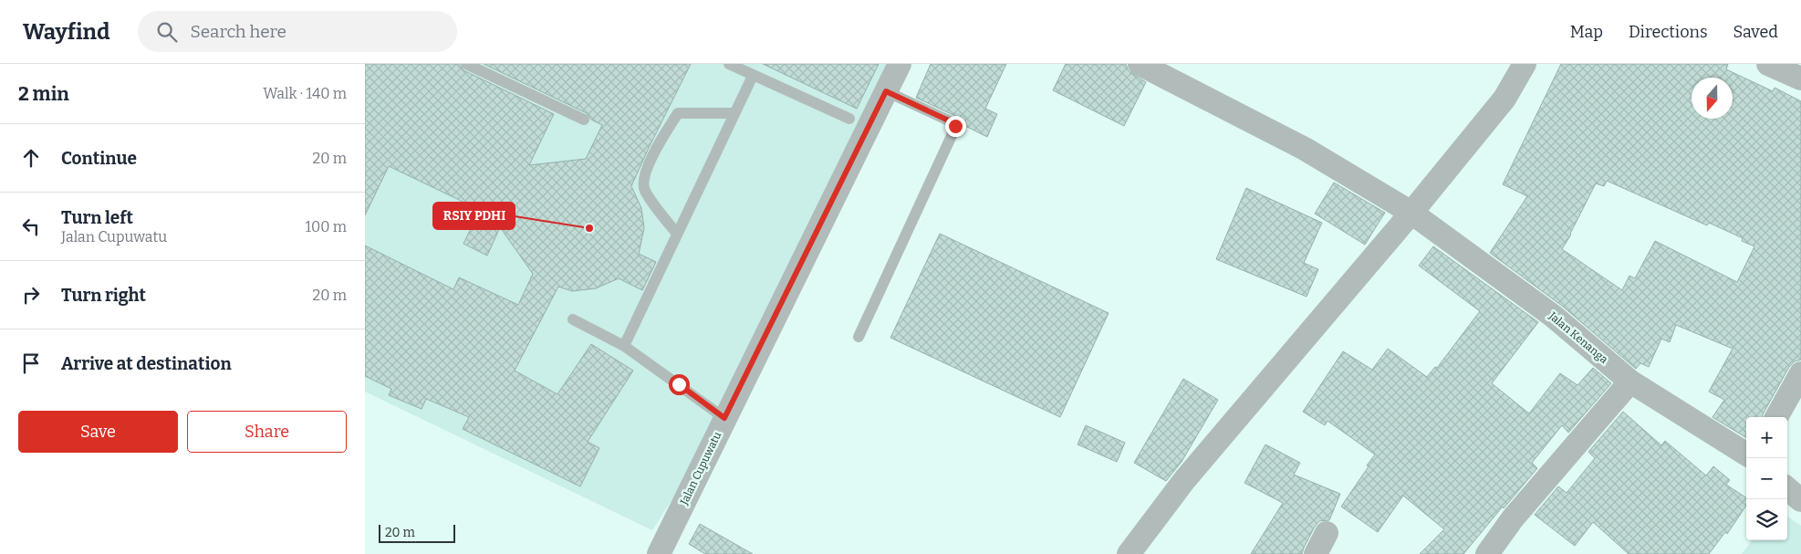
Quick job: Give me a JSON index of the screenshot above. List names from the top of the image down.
{
  "streets": {
    "street": ["Jalan Kenanga", "Jalan Cupuwatu"]
  },
  "places": ["RSIY PDHI"],
  "scale_bar": "20 m",
  "north": "bottom",
  "page": {
    "header": "Wayfind",
    "search": "Search here",
    "nav": ["Map", "Directions", "Saved"],
    "heading": ["2 min", "Walk · 140 m"],
    "list": [
      ["Continue", "20 m"],
      ["Turn left", "Jalan Cupuwatu", "100 m"],
      ["Turn right", "20 m"],
      "Arrive at destination"
    ],
    "buttons": ["Save", "Share"],
    "map_buttons": ["+", "−"],
    "scale": "20 m"
  }
}
